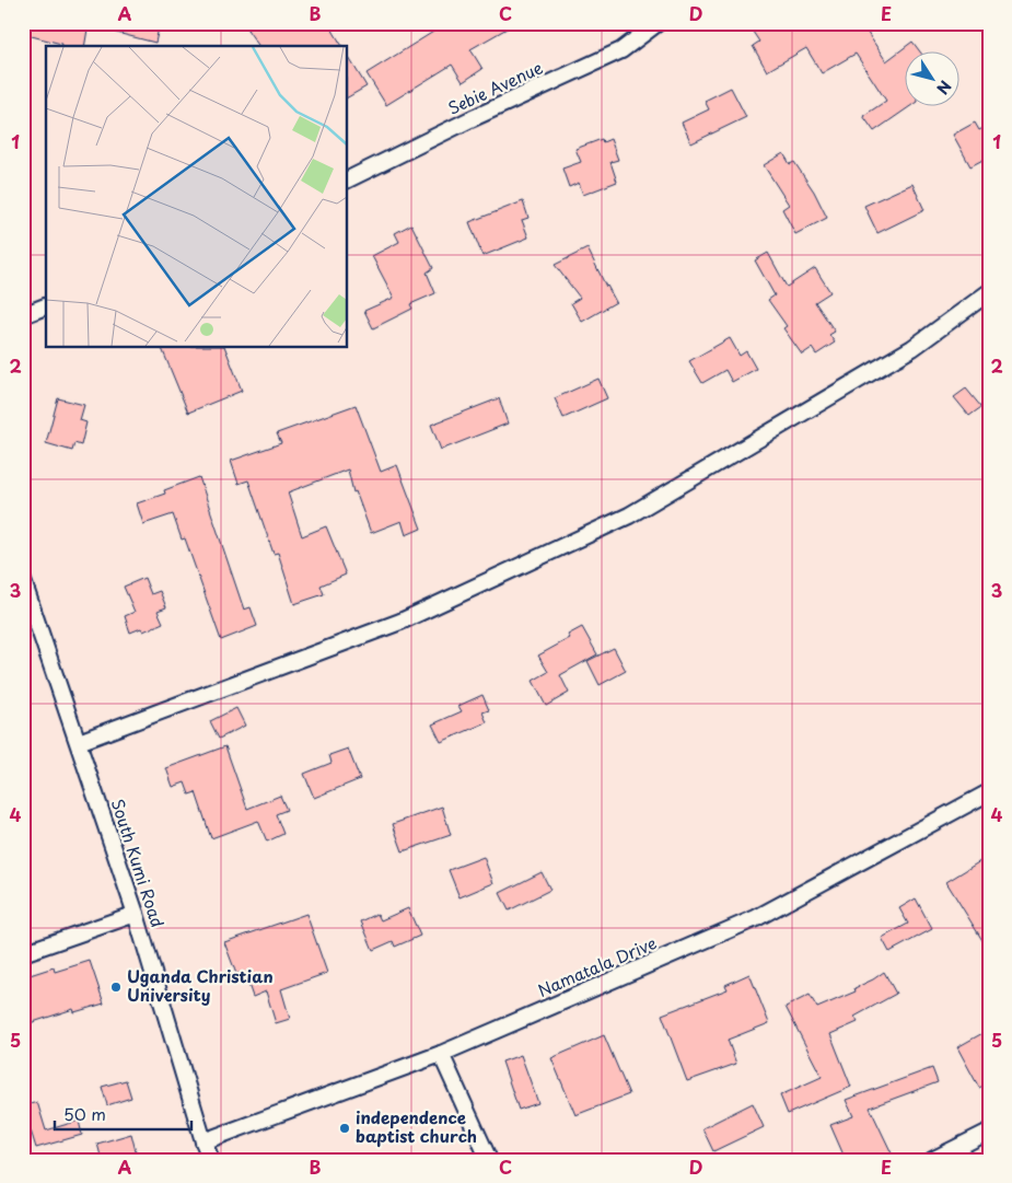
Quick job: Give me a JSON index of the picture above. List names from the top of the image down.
{
  "streets": {
    "street": ["Sebie Avenue", "South Kumi Road", "Namatala Drive"]
  },
  "crossings": [
    ["South Kumi Road", "Namatala Drive"]
  ],
  "places": ["Uganda Christian University", "independence baptist church"],
  "scale_bar": "50 m",
  "north": "bottom right",
  "grid": {
    "columns": [
      "A",
      "B",
      "C",
      "D",
      "E"
    ],
    "rows": [
      "1",
      "2",
      "3",
      "4",
      "5"
    ]
  }
}
